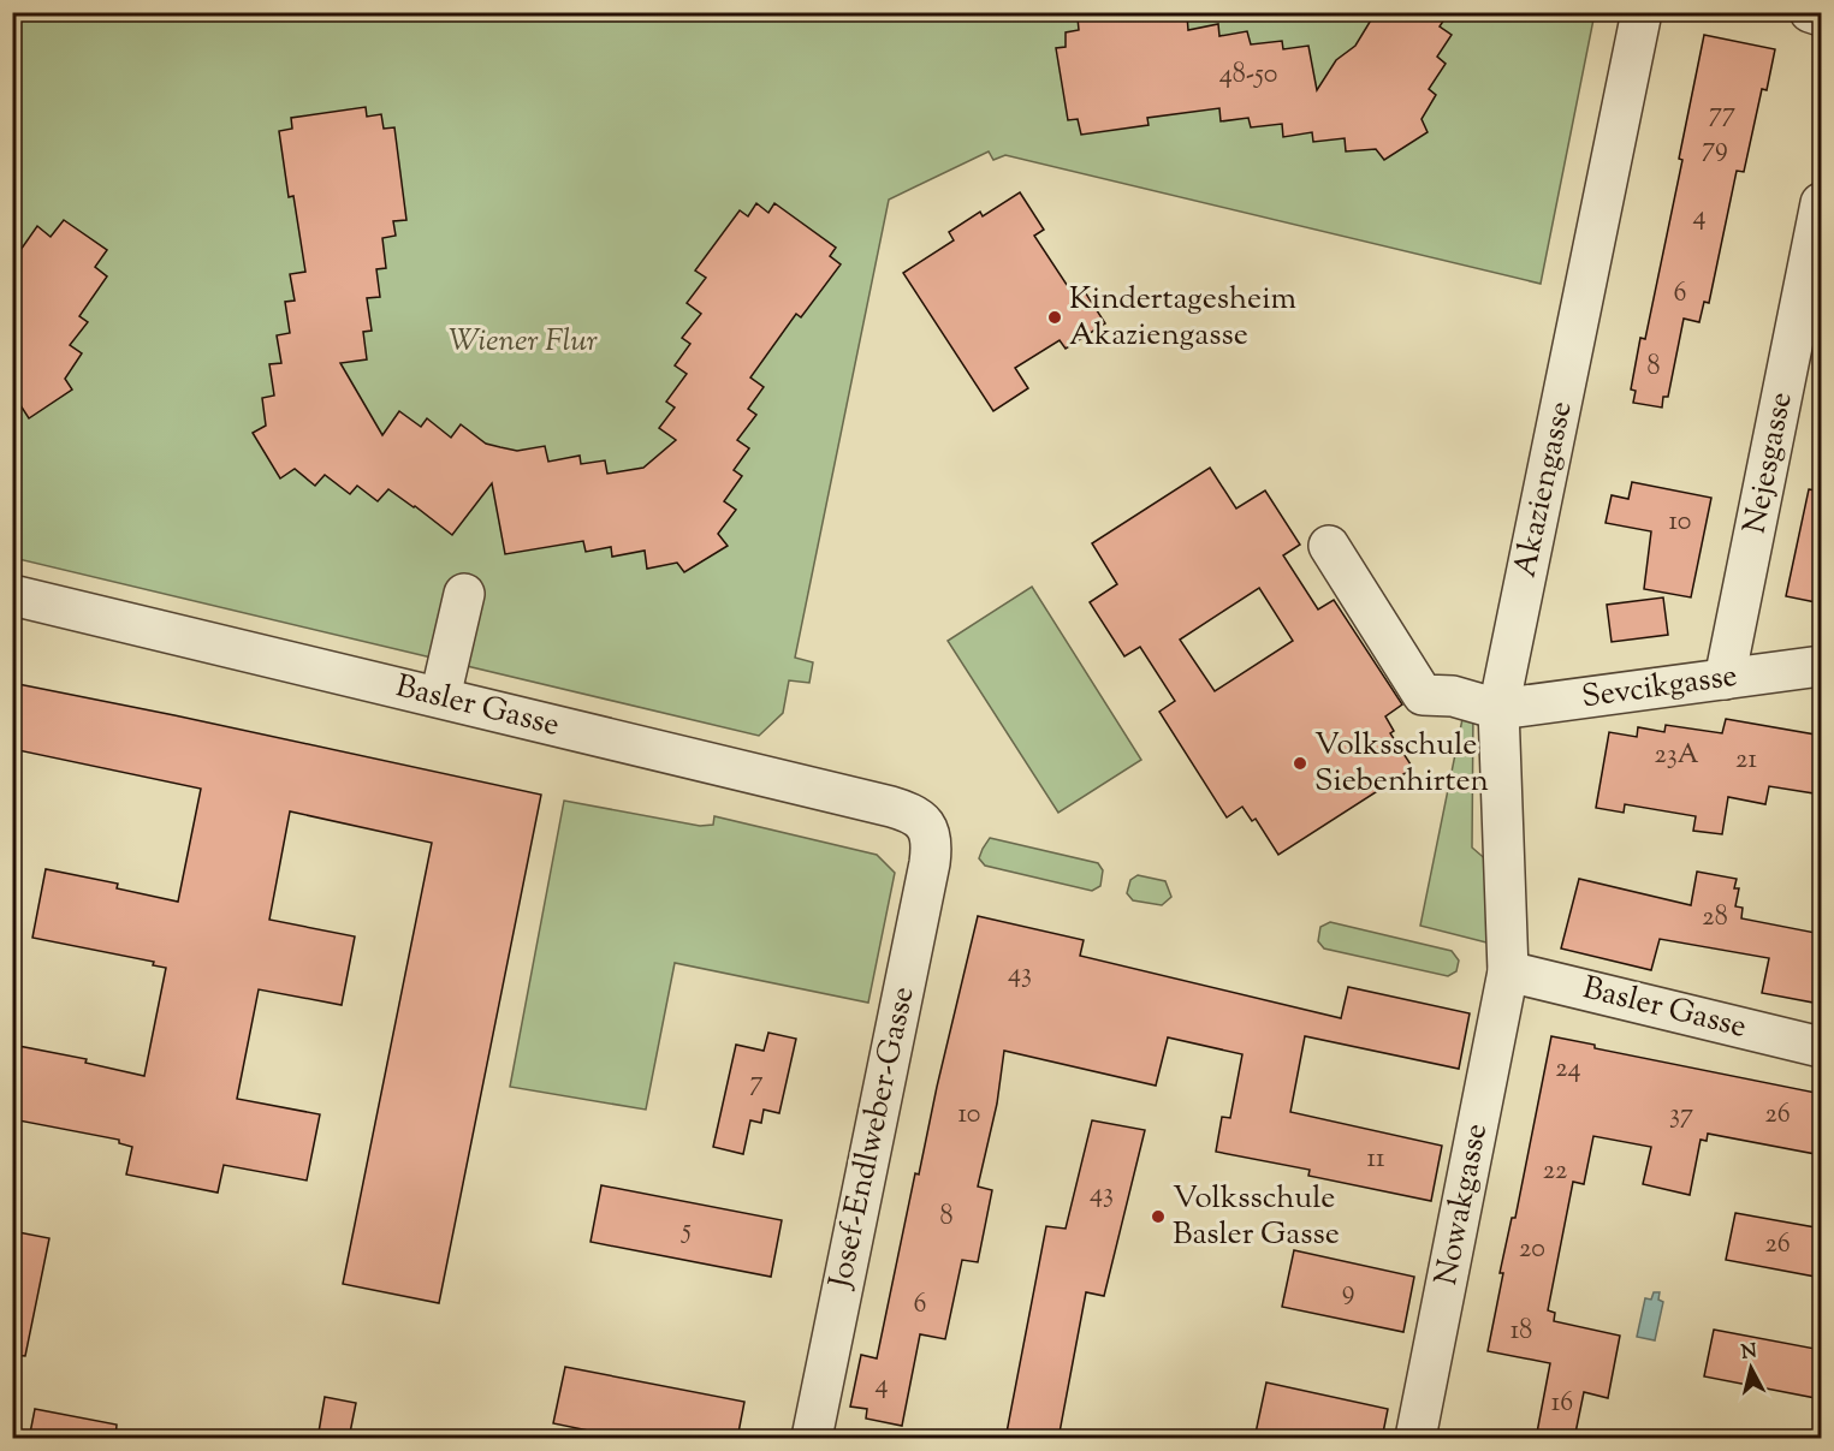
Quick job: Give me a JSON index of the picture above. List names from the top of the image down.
{
  "streets": {
    "street": [
      "Nejesgasse",
      "Akaziengasse",
      "Sevcikgasse",
      "Basler Gasse",
      "Josef-Endlweber-Gasse",
      "Nowakgasse"
    ]
  },
  "crossings": [
    ["Nejesgasse", "Sevcikgasse"],
    ["Akaziengasse", "Sevcikgasse"],
    ["Akaziengasse", "Basler Gasse"],
    ["Akaziengasse", "Nowakgasse"],
    ["Basler Gasse", "Josef-Endlweber-Gasse"],
    ["Basler Gasse", "Nowakgasse"]
  ],
  "parks": ["Wiener Flur"],
  "places": ["Kindertagesheim Akaziengasse", "Volksschule Siebenhirten", "Volksschule Basler Gasse"],
  "house_numbers": [
    "48-50",
    "77",
    "79",
    "4",
    "6",
    "8",
    "10",
    "23A",
    "21",
    "28",
    "43",
    "24",
    "7",
    "10",
    "37",
    "26",
    "11",
    "22",
    "43",
    "8",
    "5",
    "26",
    "20",
    "9",
    "6",
    "18",
    "4",
    "16"
  ],
  "north": "top"
}
